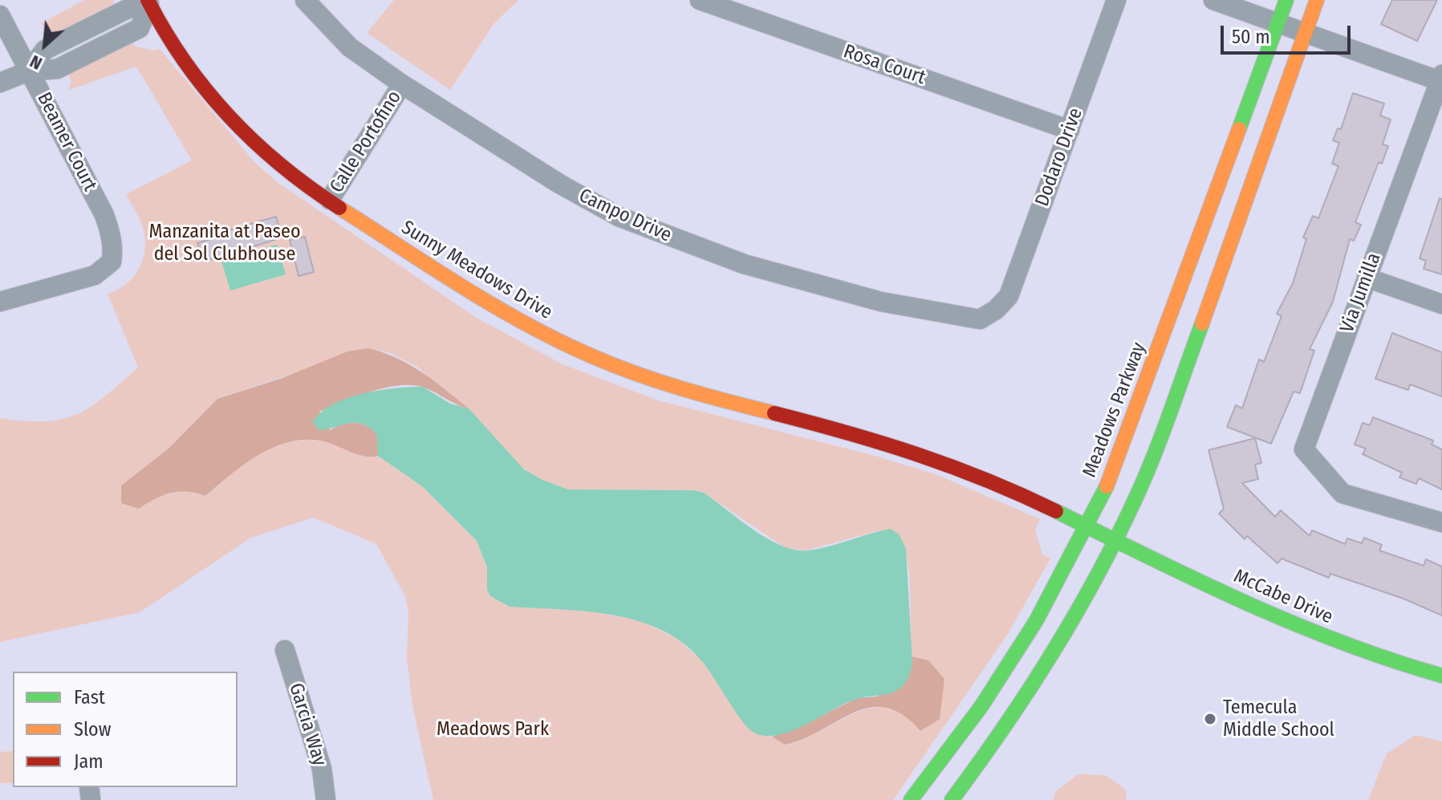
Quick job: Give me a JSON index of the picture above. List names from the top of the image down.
{
  "streets": {
    "main road": ["Sunny Meadows Drive", "Meadows Parkway", "McCabe Drive"],
    "street": [
      "Rosa Court",
      "Beamer Court",
      "Calle Portofino",
      "Dodaro Drive",
      "Campo Drive",
      "Via Jumilla",
      "Garcia Way"
    ]
  },
  "crossings": [
    ["Rosa Court", "Dodaro Drive"],
    ["Calle Portofino", "Campo Drive"],
    ["Calle Portofino", "Sunny Meadows Drive"],
    ["Dodaro Drive", "Campo Drive"],
    ["Sunny Meadows Drive", "Meadows Parkway"],
    ["Sunny Meadows Drive", "McCabe Drive"]
  ],
  "parks": ["Manzanita at Paseo del Sol Clubhouse", "Meadows Park"],
  "places": ["Temecula Middle School"],
  "legend": ["Fast", "Slow", "Jam"],
  "scale_bar": "50 m",
  "north": "bottom left"
}
